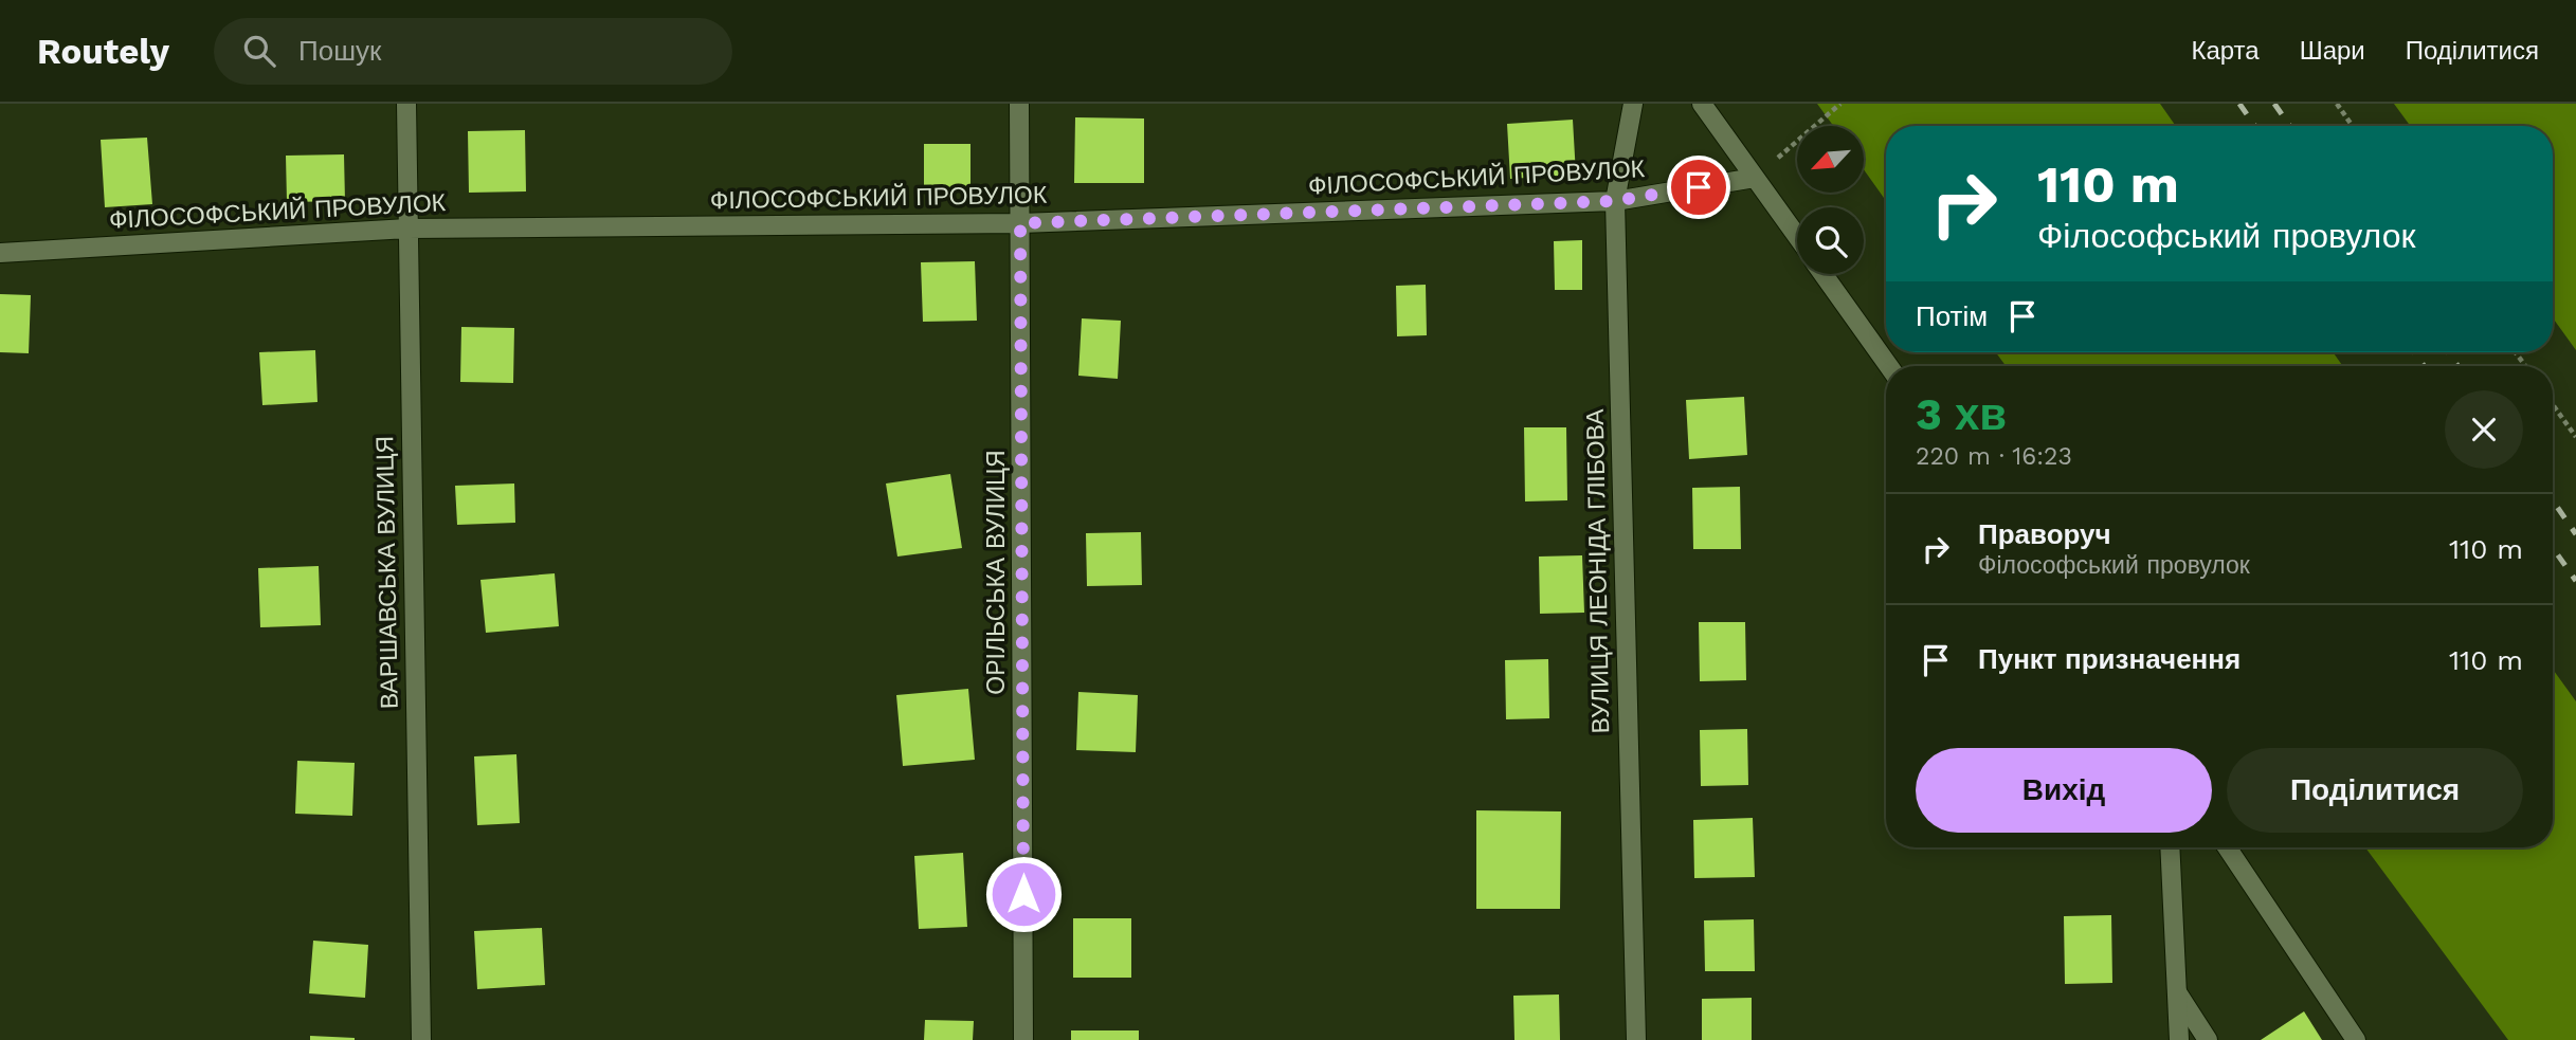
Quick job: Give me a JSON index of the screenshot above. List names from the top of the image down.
{
  "streets": {
    "street": [
      "ФІЛОСОФСЬКИЙ ПРОВУЛОК",
      "ВУЛИЦЯ ЛЕОНІДА ГЛІБОВА",
      "ВАРШАВСЬКА ВУЛИЦЯ",
      "ОРІЛЬСЬКА ВУЛИЦЯ"
    ]
  },
  "crossings": [
    ["ФІЛОСОФСЬКИЙ ПРОВУЛОК", "ВУЛИЦЯ ЛЕОНІДА ГЛІБОВА"],
    ["ФІЛОСОФСЬКИЙ ПРОВУЛОК", "ВАРШАВСЬКА ВУЛИЦЯ"],
    ["ФІЛОСОФСЬКИЙ ПРОВУЛОК", "ОРІЛЬСЬКА ВУЛИЦЯ"]
  ],
  "north": "bottom left",
  "page": {
    "header": "Routely",
    "search": "Пошук",
    "nav": ["Карта", "Шари", "Поділитися"],
    "turn": ["110 m", "Філософський провулок"],
    "then": "Потім",
    "heading": ["3 хв", "220 m · 16:23"],
    "list": [
      {
        "name": "Праворуч",
        "note": "Філософський провулок",
        "value": "110 m"
      },
      {
        "name": "Пункт призначення",
        "value": "110 m"
      }
    ],
    "buttons": ["Вихід", "Поділитися"]
  }
}
